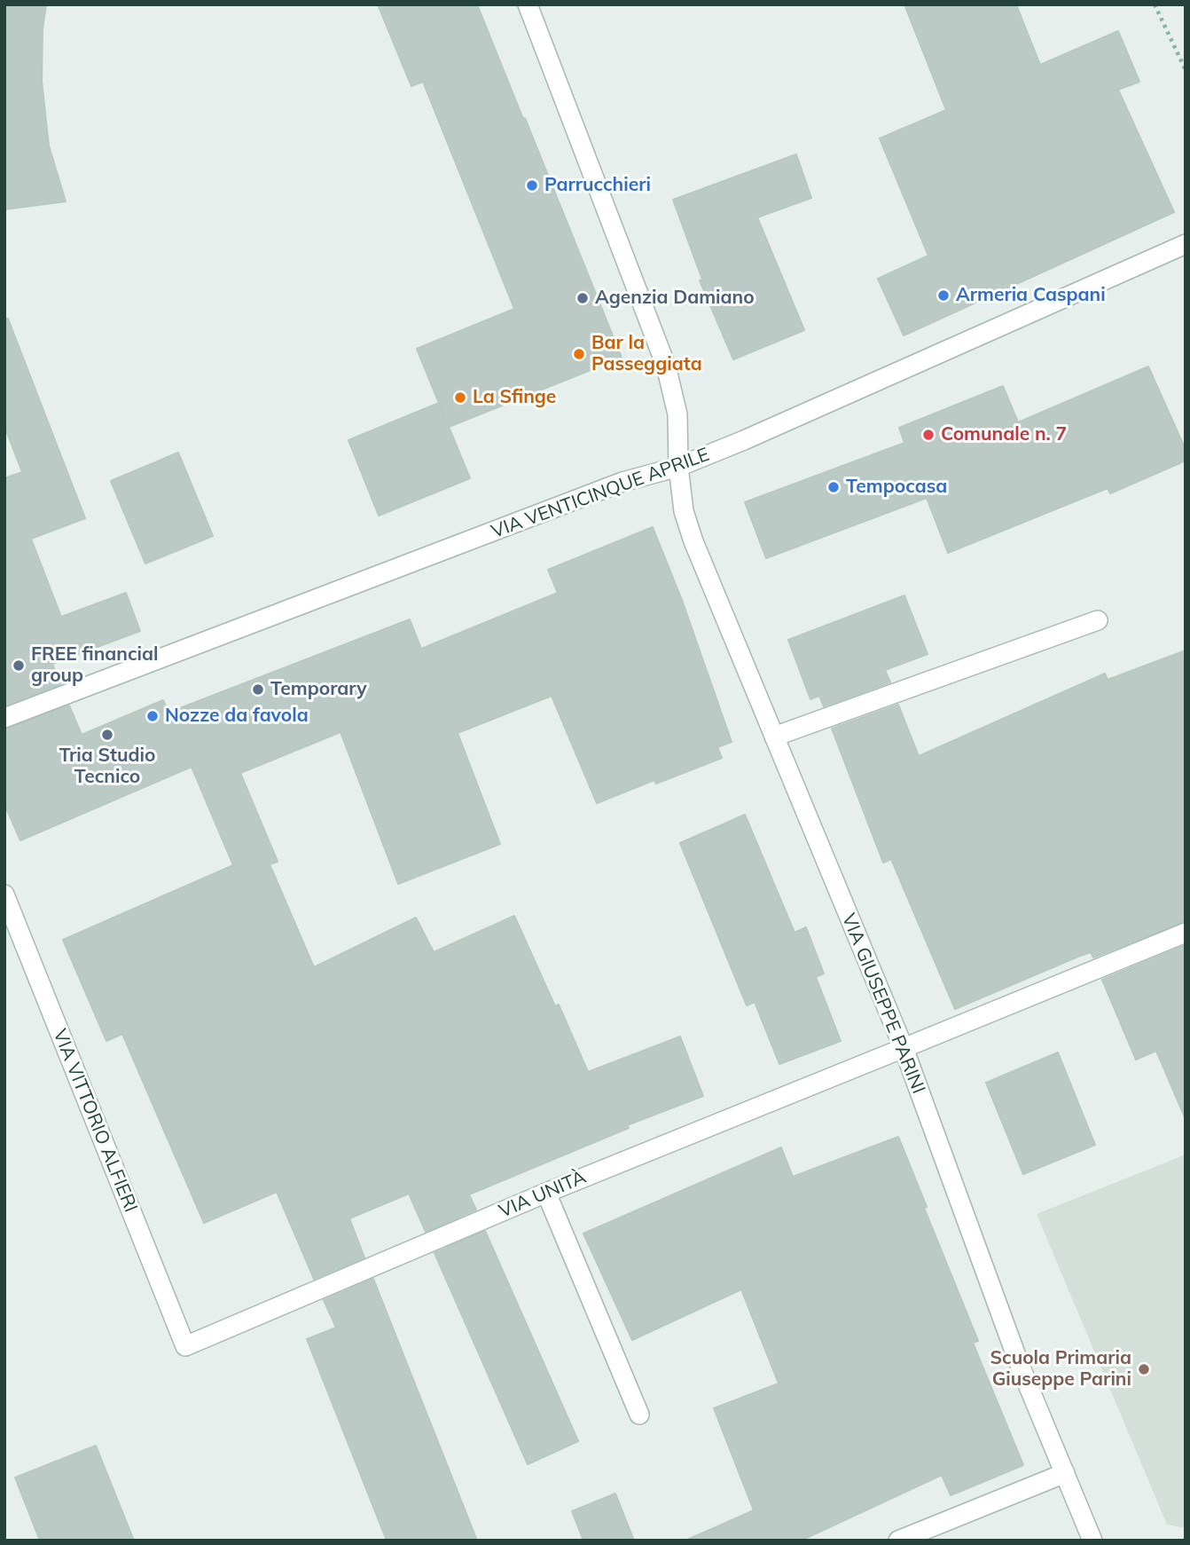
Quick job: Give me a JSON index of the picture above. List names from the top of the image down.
{
  "streets": {
    "street": [
      "VIA VENTICINQUE APRILE",
      "VIA GIUSEPPE PARINI",
      "VIA VITTORIO ALFIERI",
      "VIA UNITÀ"
    ]
  },
  "crossings": [
    ["VIA VENTICINQUE APRILE", "VIA GIUSEPPE PARINI"],
    ["VIA GIUSEPPE PARINI", "VIA UNITÀ"],
    ["VIA VITTORIO ALFIERI", "VIA UNITÀ"]
  ],
  "places": [
    "Parrucchieri",
    "Armeria Caspani",
    "Agenzia Damiano",
    "Bar la Passeggiata",
    "La Sfinge",
    "Comunale n. 7",
    "Tempocasa",
    "FREE financial group",
    "Temporary",
    "Nozze da favola",
    "Tria Studio Tecnico",
    "Scuola Primaria Giuseppe Parini"
  ]
}
